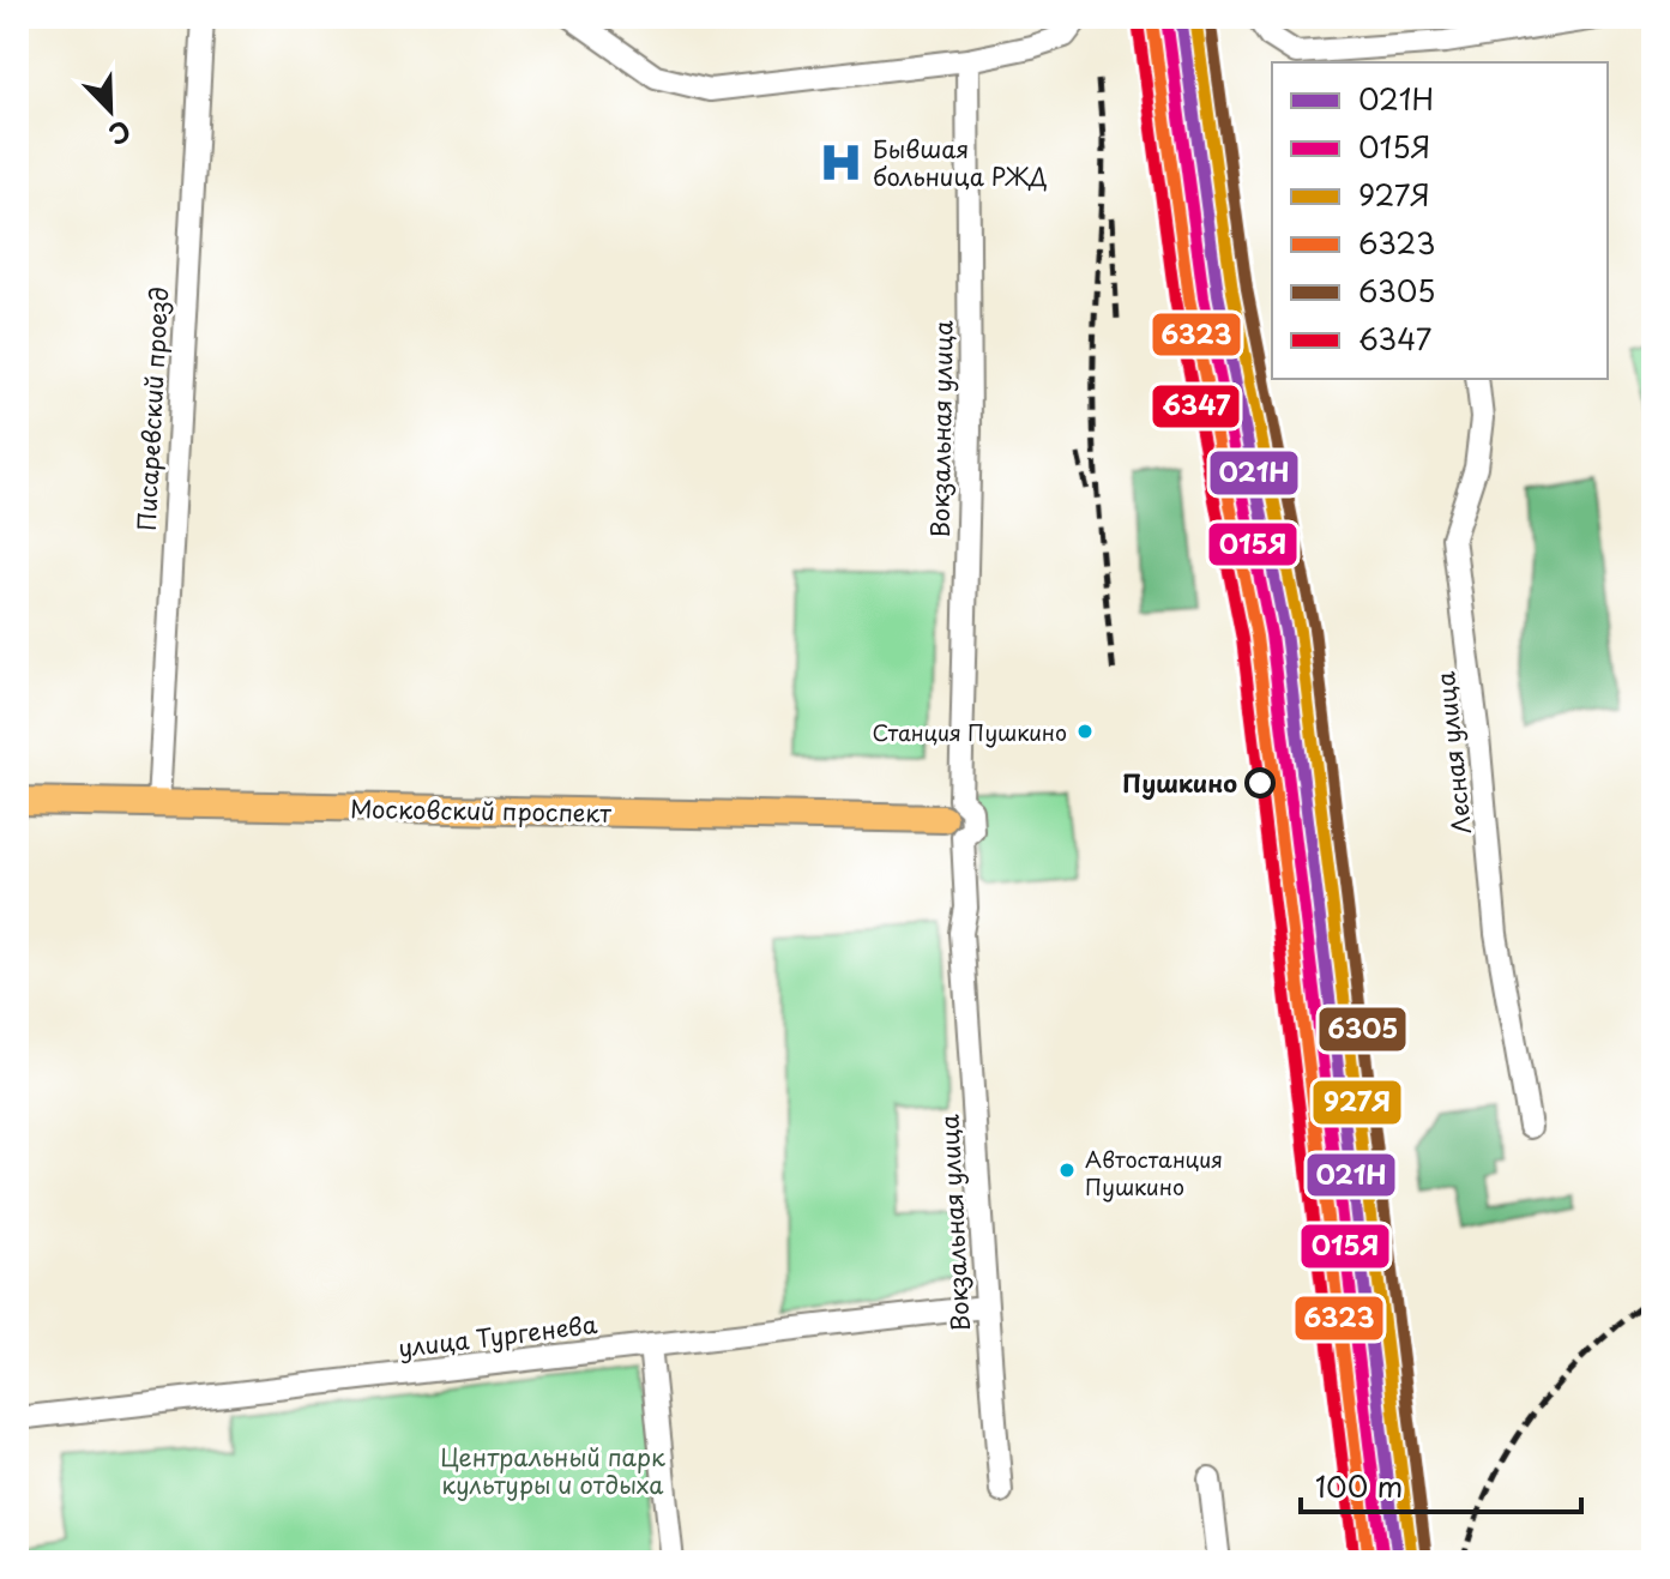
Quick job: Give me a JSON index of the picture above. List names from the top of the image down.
{
  "streets": {
    "main road": ["Московский проспект"],
    "street": [
      "Писаревский проезд",
      "Вокзальная улица",
      "Лесная улица",
      "улица Тургенева"
    ]
  },
  "crossings": [
    ["Писаревский проезд", "Московский проспект"],
    ["Вокзальная улица", "Московский проспект"],
    ["Вокзальная улица", "улица Тургенева"]
  ],
  "parks": ["Центральный парк культуры и отдыха"],
  "places": {
    "hospital": ["Бывшая больница РЖД"],
    "other": ["Станция Пушкино", "Пушкино", "Автостанция Пушкино"]
  },
  "lines": [
    "transit line 021Н",
    "transit line 927Я",
    "transit line 6305",
    "transit line 015Я",
    "transit line 6323",
    "transit line 6347"
  ],
  "legend": [
    "021Н",
    "015Я",
    "927Я",
    "6323",
    "6305",
    "6347"
  ],
  "scale_bar": "100 m",
  "north": "bottom right"
}
